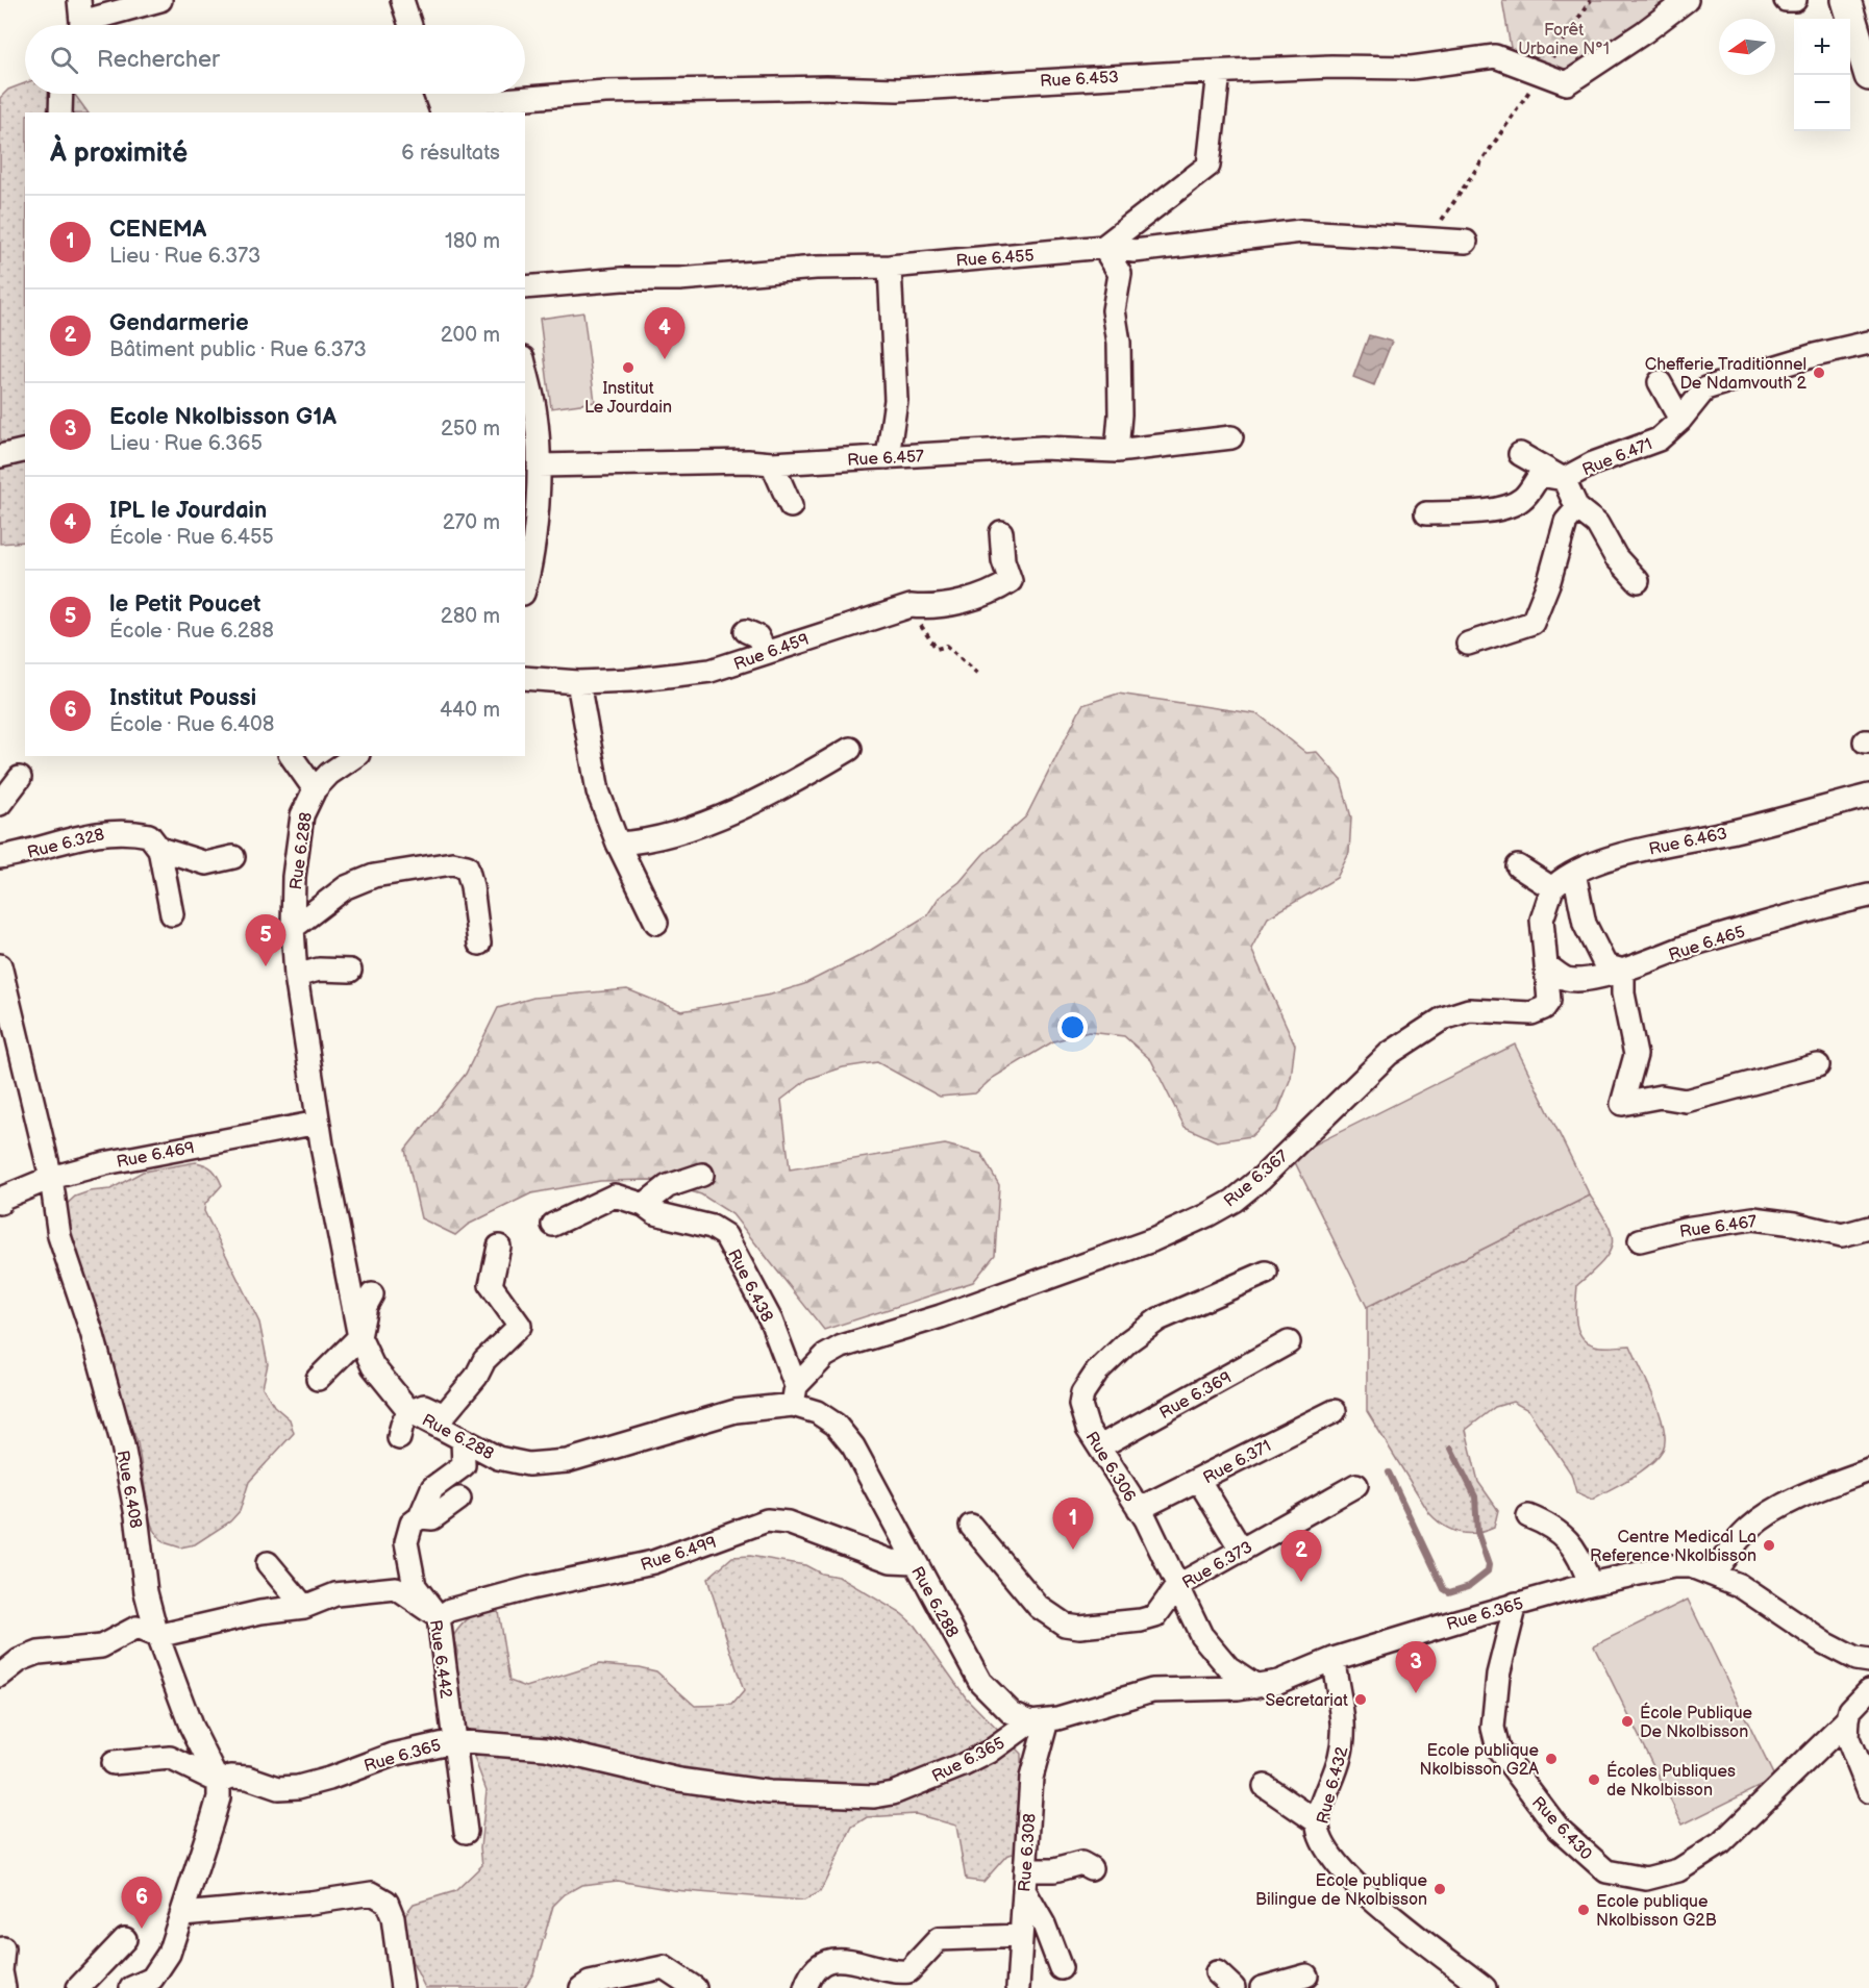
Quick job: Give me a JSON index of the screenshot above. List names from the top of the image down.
{
  "streets": {
    "street": [
      "Rue 6.453",
      "Rue 6.455",
      "Rue 6.471",
      "Rue 6.457",
      "Rue 6.459",
      "Rue 6.463",
      "Rue 6.328",
      "Rue 6.288",
      "Rue 6.465",
      "Rue 6.469",
      "Rue 6.367",
      "Rue 6.467",
      "Rue 6.438",
      "Rue 6.369",
      "Rue 6.371",
      "Rue 6.306",
      "Rue 6.408",
      "Rue 6.499",
      "Rue 6.373",
      "Rue 6.365",
      "Rue 6.442",
      "Rue 6.432",
      "Rue 6.430",
      "Rue 6.308"
    ]
  },
  "crossings": [
    ["Rue 6.463", "Rue 6.367"],
    ["Rue 6.288", "Rue 6.469"],
    ["Rue 6.288", "Rue 6.367"],
    ["Rue 6.288", "Rue 6.438"],
    ["Rue 6.288", "Rue 6.499"],
    ["Rue 6.288", "Rue 6.365"],
    ["Rue 6.288", "Rue 6.442"],
    ["Rue 6.288", "Rue 6.308"],
    ["Rue 6.465", "Rue 6.367"],
    ["Rue 6.469", "Rue 6.408"],
    ["Rue 6.367", "Rue 6.438"],
    ["Rue 6.369", "Rue 6.306"],
    ["Rue 6.371", "Rue 6.306"],
    ["Rue 6.306", "Rue 6.373"],
    ["Rue 6.306", "Rue 6.365"],
    ["Rue 6.408", "Rue 6.365"],
    ["Rue 6.499", "Rue 6.442"],
    ["Rue 6.365", "Rue 6.442"],
    ["Rue 6.365", "Rue 6.432"],
    ["Rue 6.365", "Rue 6.430"],
    ["Rue 6.365", "Rue 6.308"]
  ],
  "parks": ["Forêt Urbaine N°1"],
  "places": [
    "Institut Le Jourdain",
    "Chefferie Traditionnel De Ndamvouth 2",
    "Centre Medical La Reference Nkolbisson",
    "Secretariat",
    "École Publique De Nkolbisson",
    "Ecole publique Nkolbisson G2A",
    "Écoles Publiques de Nkolbisson",
    "Ecole publique Bilingue de Nkolbisson",
    "Ecole publique Nkolbisson G2B"
  ],
  "north": "left",
  "page": {
    "map_buttons": ["+", "−"],
    "search": "Rechercher",
    "heading": ["À proximité", "6 résultats"],
    "list": [
      {
        "mark": "1",
        "name": "CENEMA",
        "note": "Lieu · Rue 6.373",
        "value": "180 m"
      },
      {
        "mark": "2",
        "name": "Gendarmerie",
        "note": "Bâtiment public · Rue 6.373",
        "value": "200 m"
      },
      {
        "mark": "3",
        "name": "Ecole Nkolbisson G1A",
        "note": "Lieu · Rue 6.365",
        "value": "250 m"
      },
      {
        "mark": "4",
        "name": "IPL le Jourdain",
        "note": "École · Rue 6.455",
        "value": "270 m"
      },
      {
        "mark": "5",
        "name": "le Petit Poucet",
        "note": "École · Rue 6.288",
        "value": "280 m"
      },
      {
        "mark": "6",
        "name": "Institut Poussi",
        "note": "École · Rue 6.408",
        "value": "440 m"
      }
    ],
    "pins": [
      "4",
      "5",
      "1",
      "2",
      "3",
      "6"
    ]
  }
}
